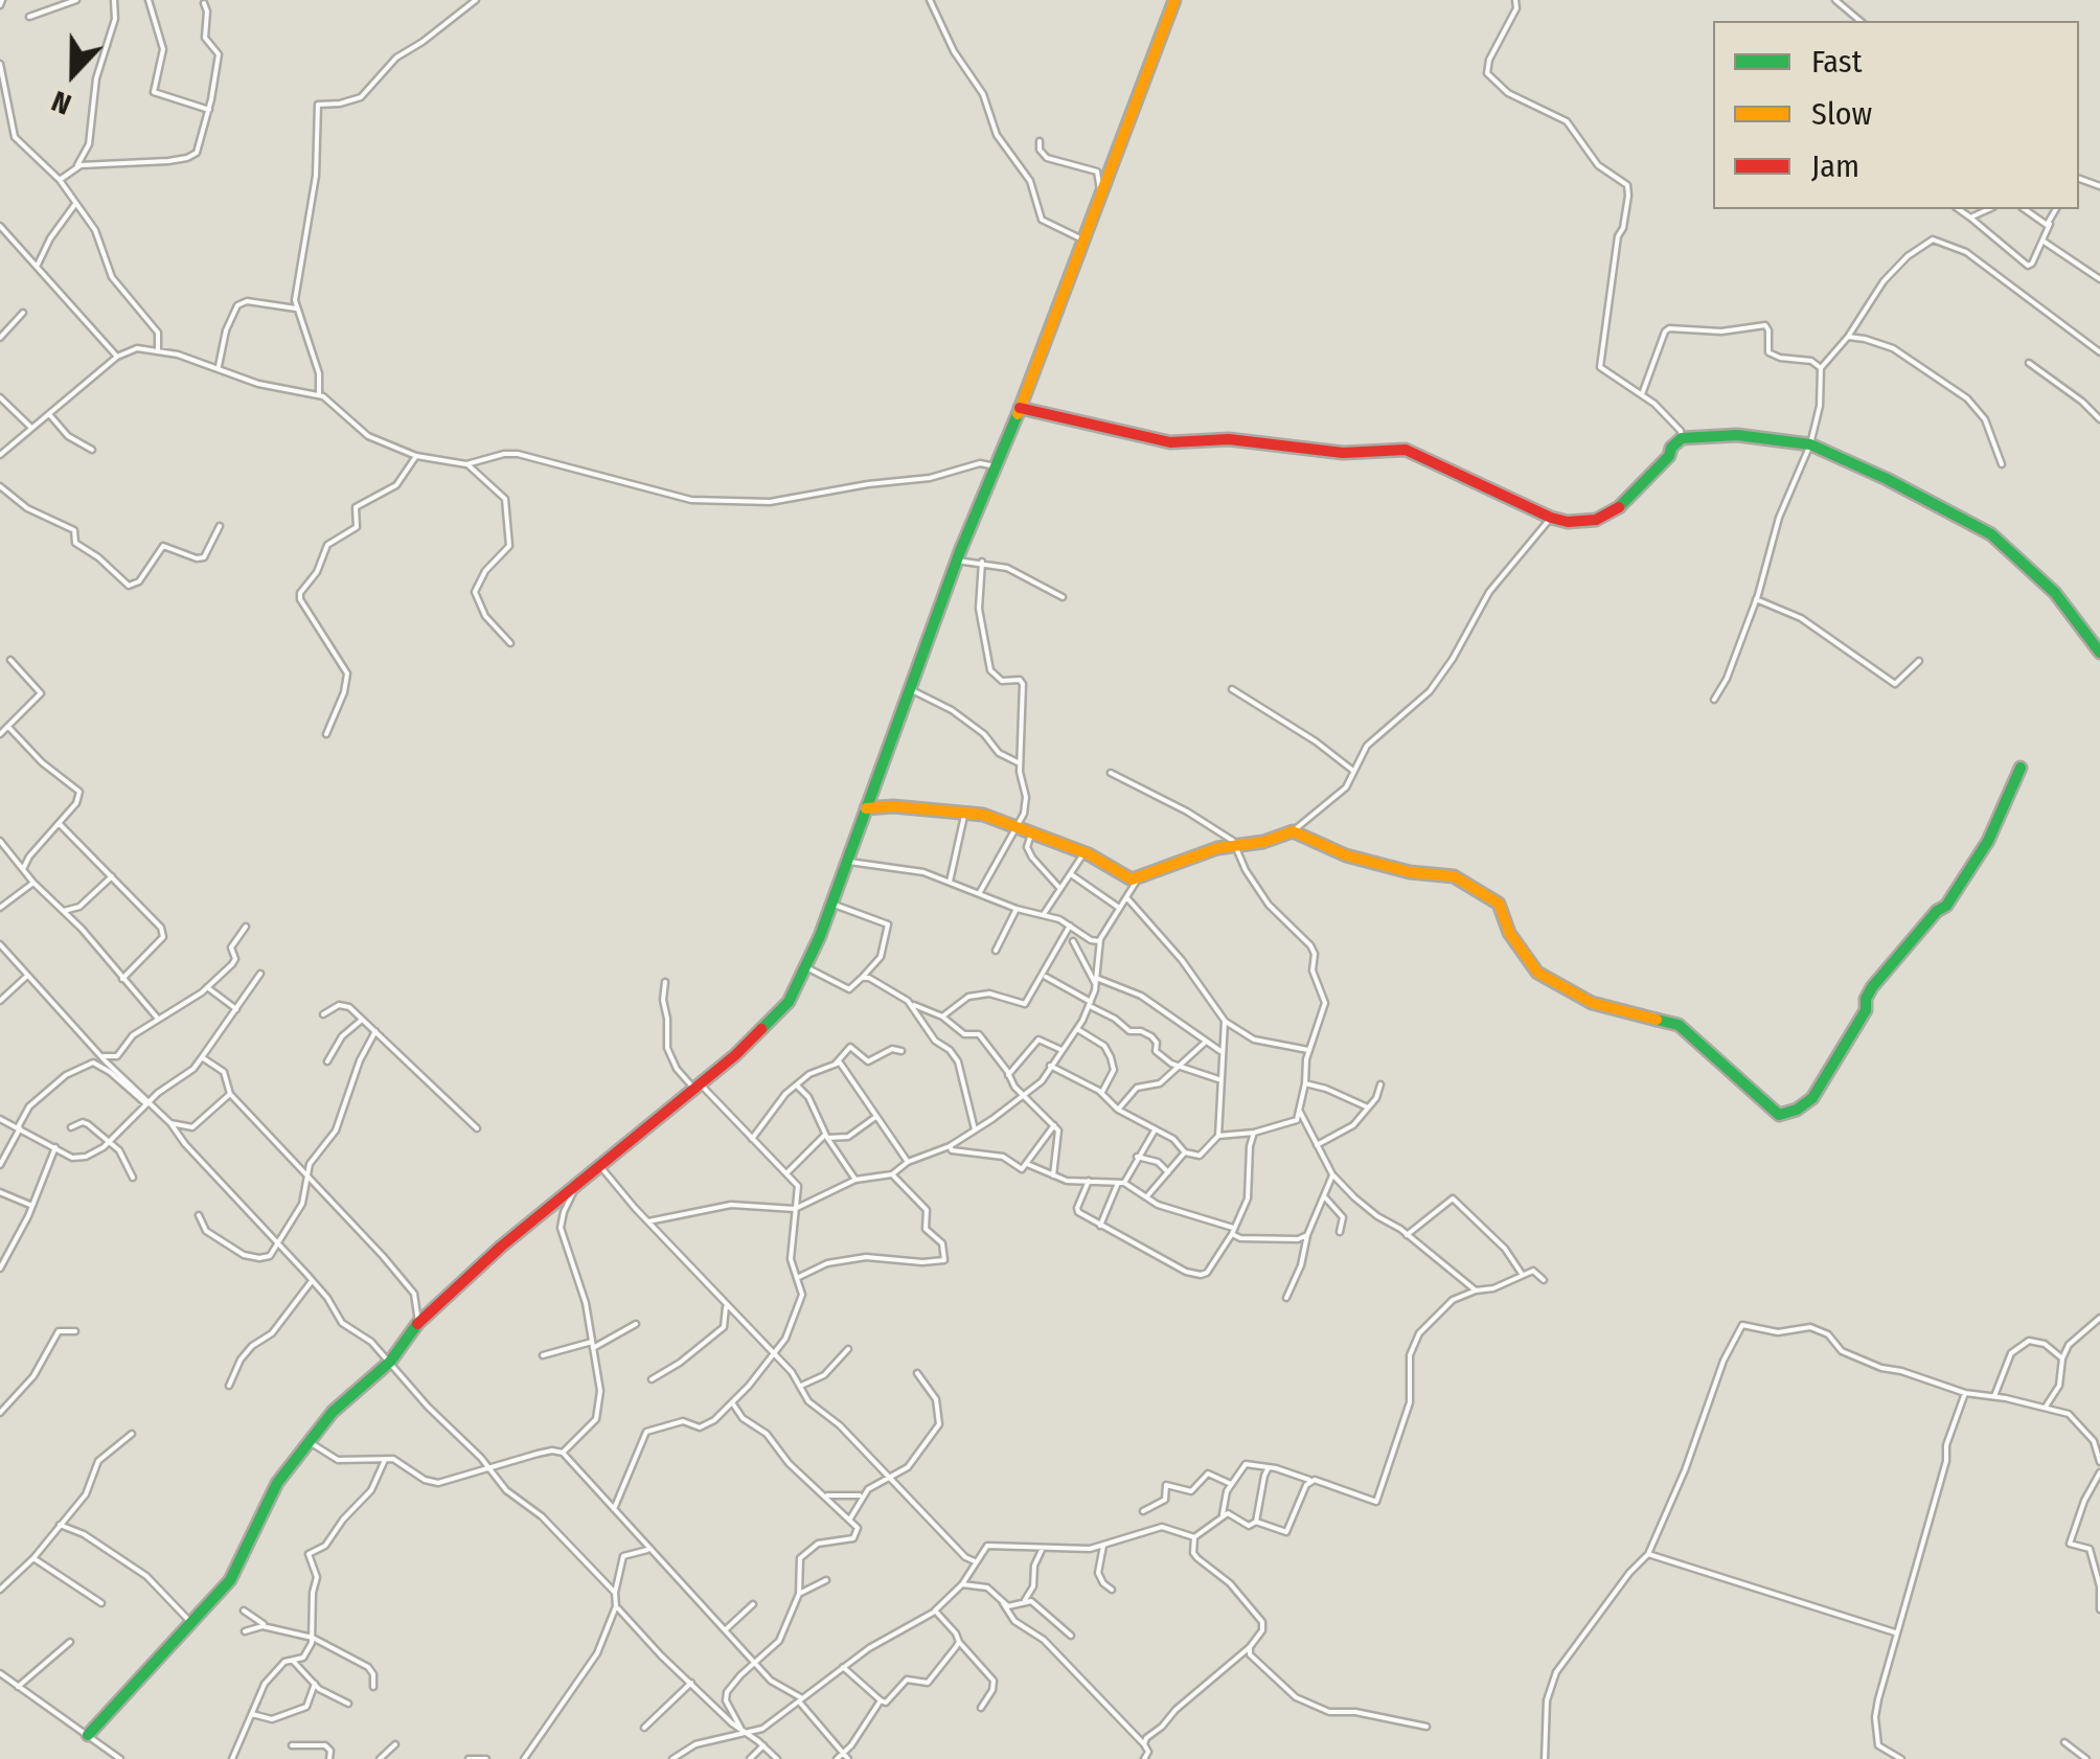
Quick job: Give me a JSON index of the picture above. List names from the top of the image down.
{
  "legend": ["Fast", "Slow", "Jam"],
  "north": "bottom"
}
